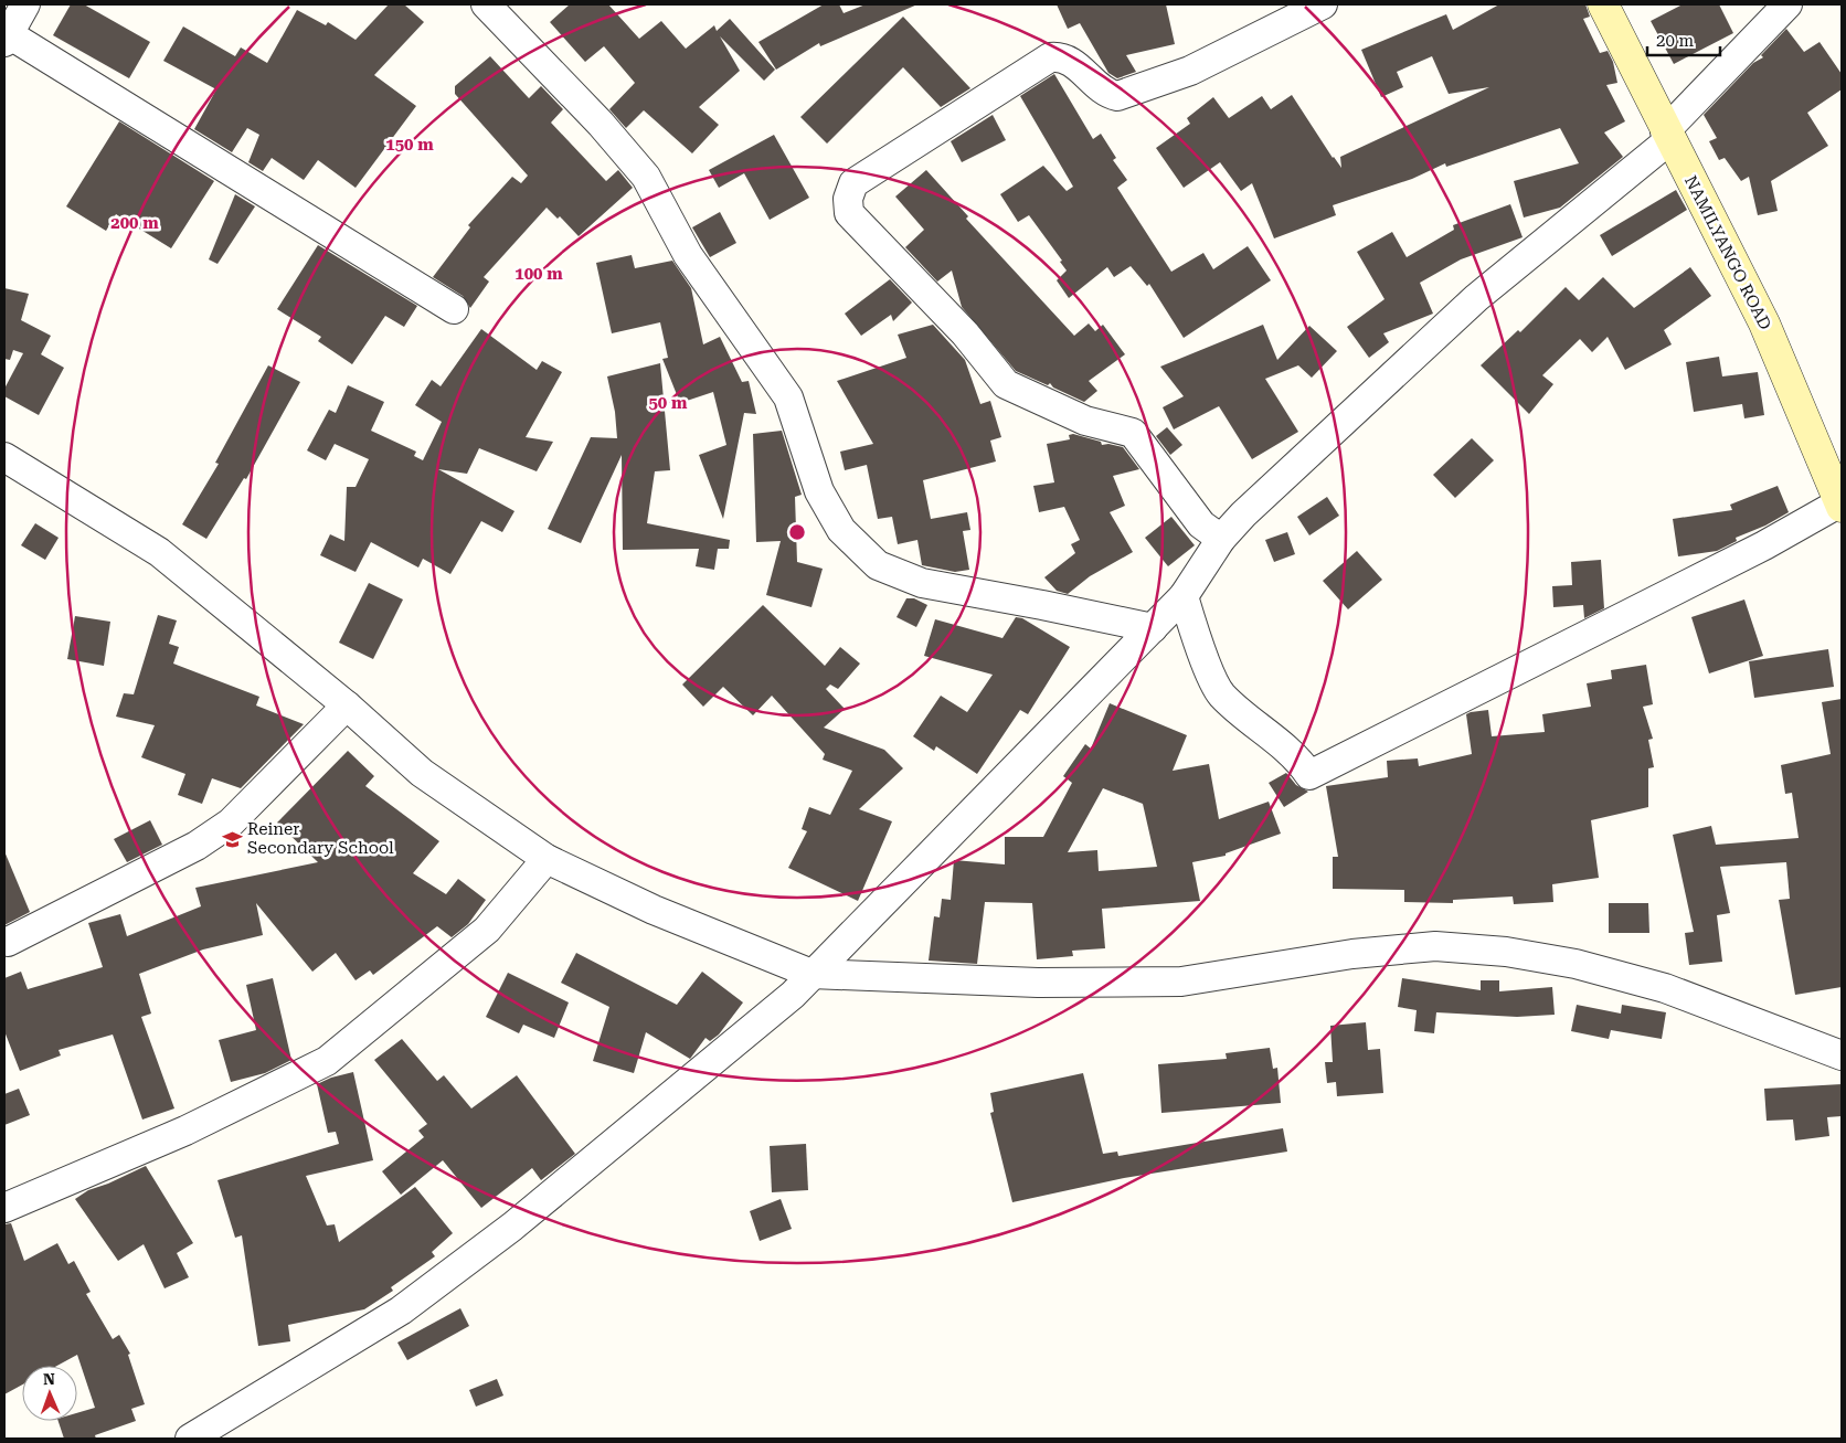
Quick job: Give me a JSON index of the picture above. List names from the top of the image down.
{
  "streets": {
    "main road": ["NAMILYANGO ROAD"]
  },
  "places": {
    "school or university": ["Reiner Secondary School"]
  },
  "scale_bar": "20 m",
  "north": "top",
  "rings": [
    "150 m",
    "200 m",
    "100 m",
    "50 m"
  ]
}
